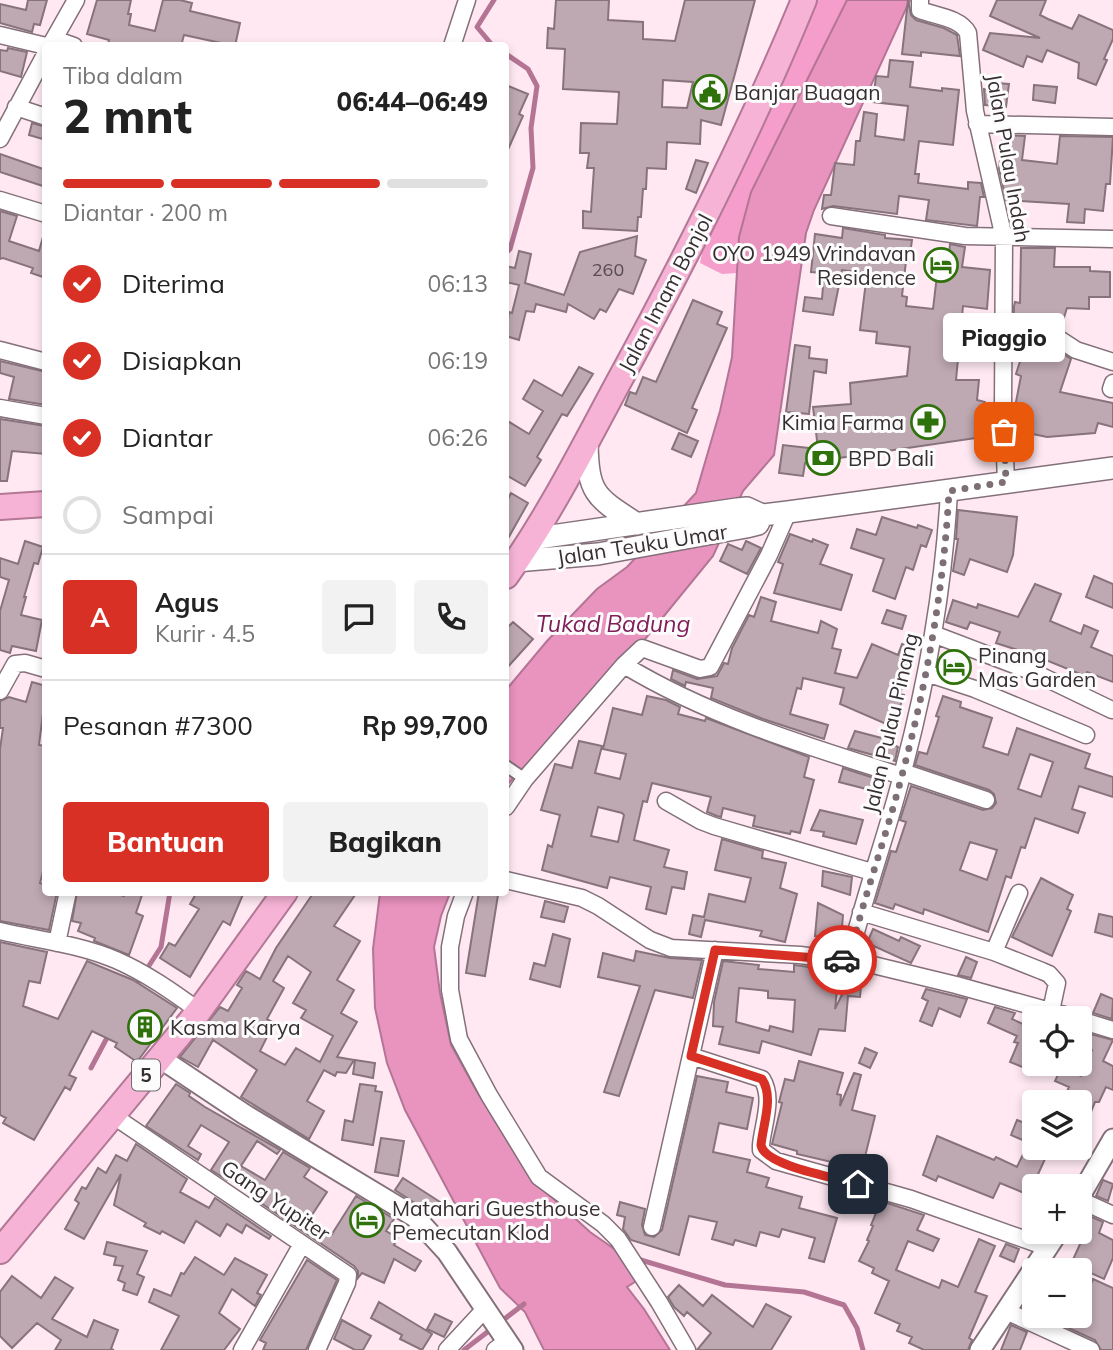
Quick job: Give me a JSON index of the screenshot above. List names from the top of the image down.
{
  "streets": {
    "highway": ["Jalan Imam Bonjol", "5"],
    "main road": ["Jalan Teuku Umar"],
    "street": ["Jalan Pulau Indah", "Jalan Pulau Pinang", "Gang Yupiter"]
  },
  "crossings": [
    ["Jalan Pulau Indah", "Jalan Teuku Umar"],
    ["Jalan Imam Bonjol", "Jalan Teuku Umar"],
    ["Jalan Teuku Umar", "Jalan Pulau Pinang"],
    ["5", "Gang Yupiter"]
  ],
  "water": ["Tukad Badung"],
  "places": {
    "public building": ["Banjar Buagan"],
    "hotel": ["OYO 1949 Vrindavan Residence", "Pinang Mas Garden", "Matahari Guesthouse Pemecutan Klod"],
    "pharmacy": ["Kimia Farma"],
    "other": ["Piaggio"],
    "bank": ["BPD Bali"],
    "building": ["Kasma Karya"]
  },
  "house_numbers": ["260"],
  "page": {
    "heading": ["2 mnt", "Tiba dalam", "06:44–06:49"],
    "panel": [
      "Agus",
      "Kurir · 4.5",
      "Pesanan #7300",
      "Rp 99,700"
    ],
    "bar": "Diantar · 200 m",
    "list": [
      ["Diterima", "06:13"],
      ["Disiapkan", "06:19"],
      ["Diantar", "06:26"],
      "Sampai"
    ],
    "bubble": "Piaggio",
    "round": "A",
    "buttons": ["Bantuan", "Bagikan"],
    "map_buttons": ["+", "−"]
  }
}
